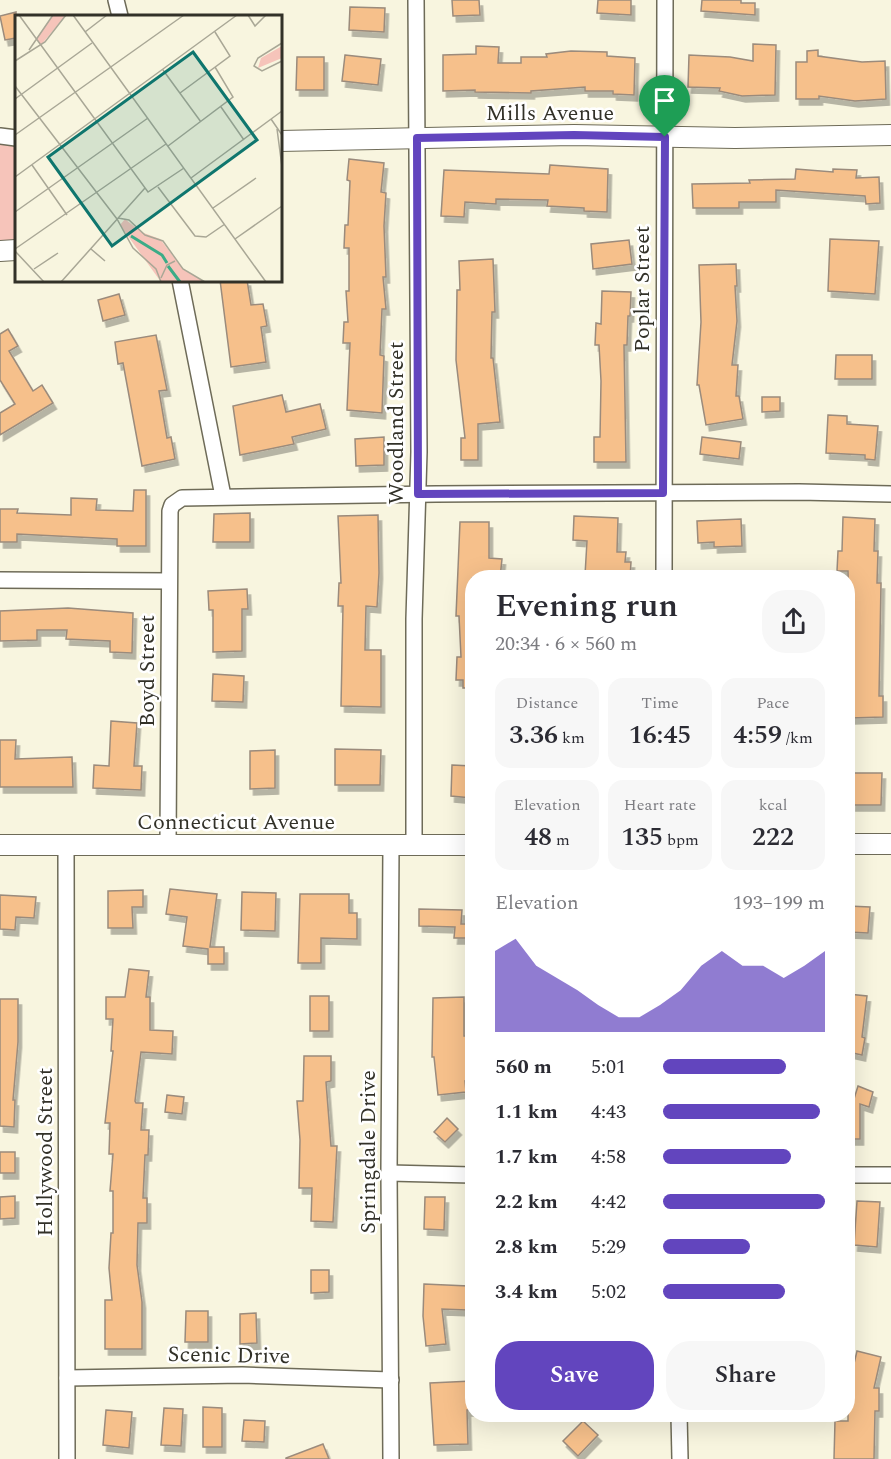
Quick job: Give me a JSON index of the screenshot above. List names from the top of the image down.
{
  "streets": {
    "street": [
      "Mills Avenue",
      "Poplar Street",
      "Woodland Street",
      "Boyd Street",
      "Connecticut Avenue",
      "Hollywood Street",
      "Springdale Drive",
      "Scenic Drive"
    ]
  },
  "crossings": [
    ["Mills Avenue", "Poplar Street"],
    ["Mills Avenue", "Woodland Street"],
    ["Woodland Street", "Connecticut Avenue"],
    ["Boyd Street", "Connecticut Avenue"],
    ["Connecticut Avenue", "Hollywood Street"],
    ["Connecticut Avenue", "Springdale Drive"],
    ["Hollywood Street", "Scenic Drive"],
    ["Springdale Drive", "Scenic Drive"]
  ],
  "page": {
    "heading": ["Evening run", "20:34 · 6 × 560 m"],
    "stats": [
      ["Distance", "3.36 km"],
      ["Time", "16:45"],
      ["Pace", "4:59 /km"],
      ["Elevation", "48 m"],
      ["Heart rate", "135 bpm"],
      ["kcal", "222"]
    ],
    "chart": ["Elevation", "193–199 m"],
    "list": [
      {
        "name": "560 m",
        "note": "5:01"
      },
      {
        "name": "1.1 km",
        "note": "4:43"
      },
      {
        "name": "1.7 km",
        "note": "4:58"
      },
      {
        "name": "2.2 km",
        "note": "4:42"
      },
      {
        "name": "2.8 km",
        "note": "5:29"
      },
      {
        "name": "3.4 km",
        "note": "5:02"
      }
    ],
    "buttons": ["Save", "Share"]
  }
}
